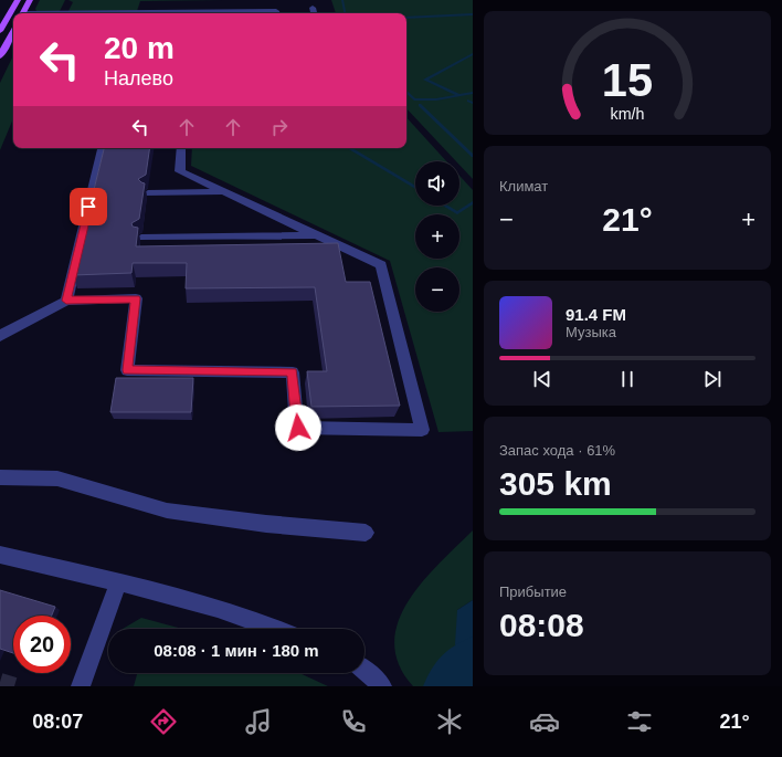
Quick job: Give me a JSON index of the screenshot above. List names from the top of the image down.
{
  "page": {
    "turn": ["20 m", "Налево"],
    "tile": [
      "Климат",
      ["Запас хода · 61%", "305 km"],
      ["Прибытие", "08:08"]
    ],
    "map_buttons": ["+", "−"],
    "heat": ["−", "21°", "+"],
    "song": ["91.4 FM", "Музыка"],
    "limit": "20",
    "trip": "08:08 · 1 мин · 180 m",
    "tabs": ["08:07", "21°"],
    "gauge": ["15", "km/h"]
  }
}
